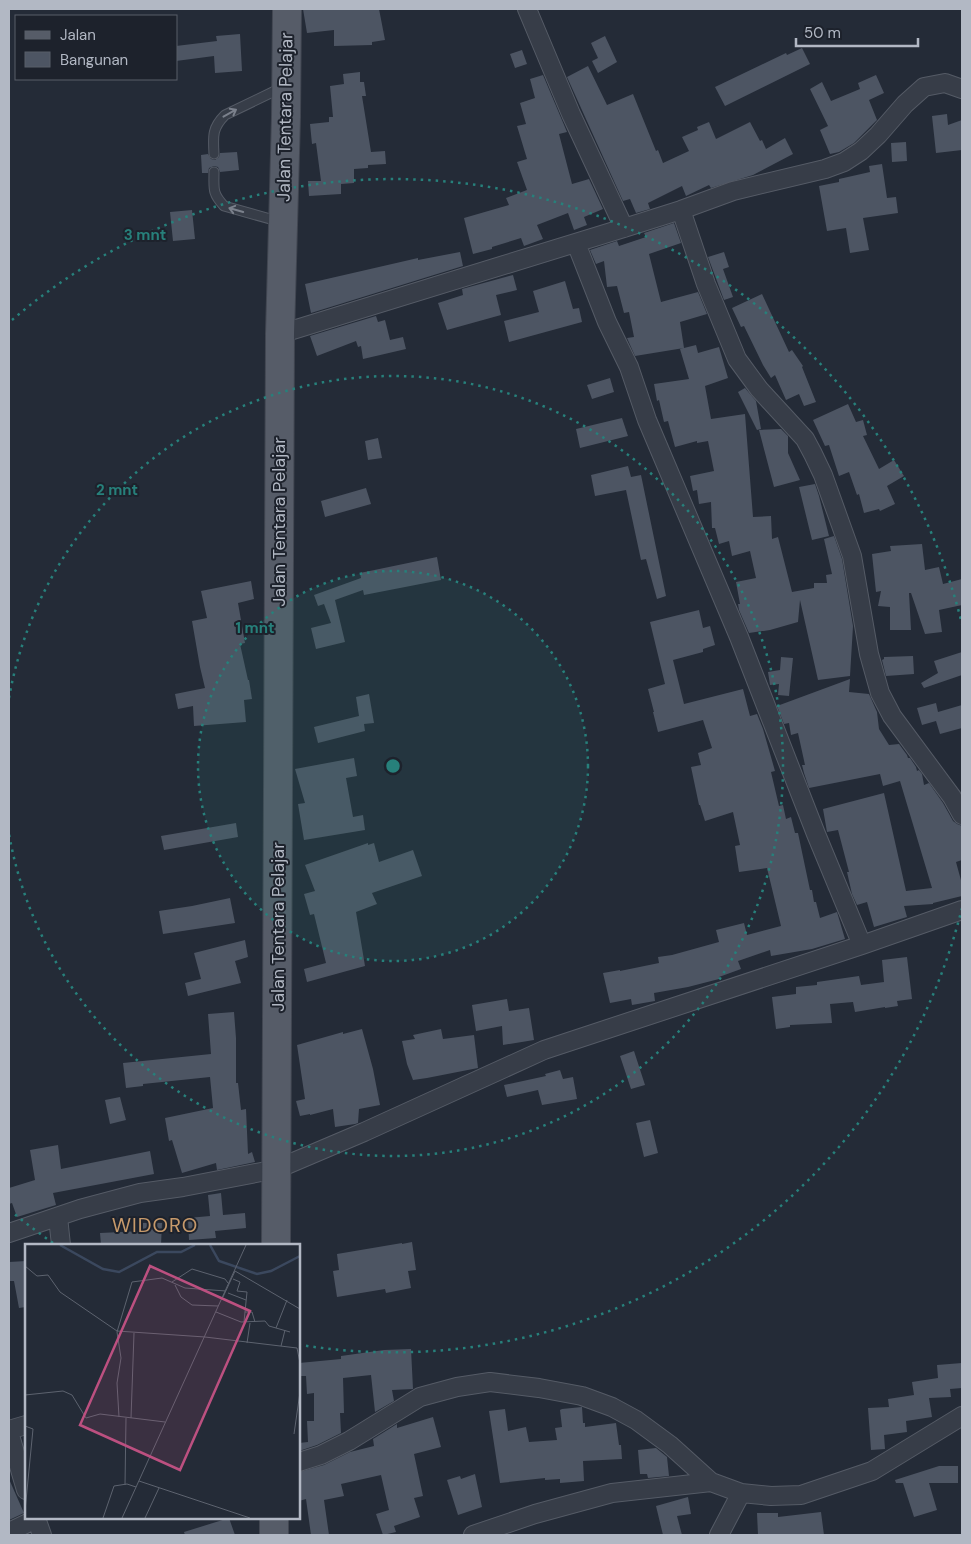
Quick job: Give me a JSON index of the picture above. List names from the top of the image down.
{
  "streets": {
    "main road": ["Jalan Tentara Pelajar"]
  },
  "districts": ["WIDORO"],
  "legend": ["Jalan", "Bangunan"],
  "scale_bar": "50 m",
  "rings": ["3 mnt", "2 mnt", "1 mnt"]
}
